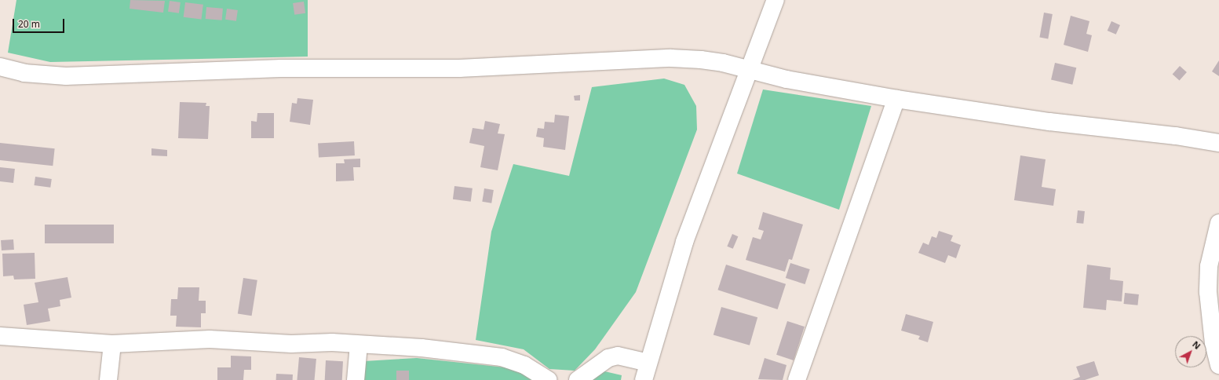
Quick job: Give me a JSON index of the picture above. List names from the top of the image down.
{
  "scale_bar": "20 m",
  "north": "top right"
}
